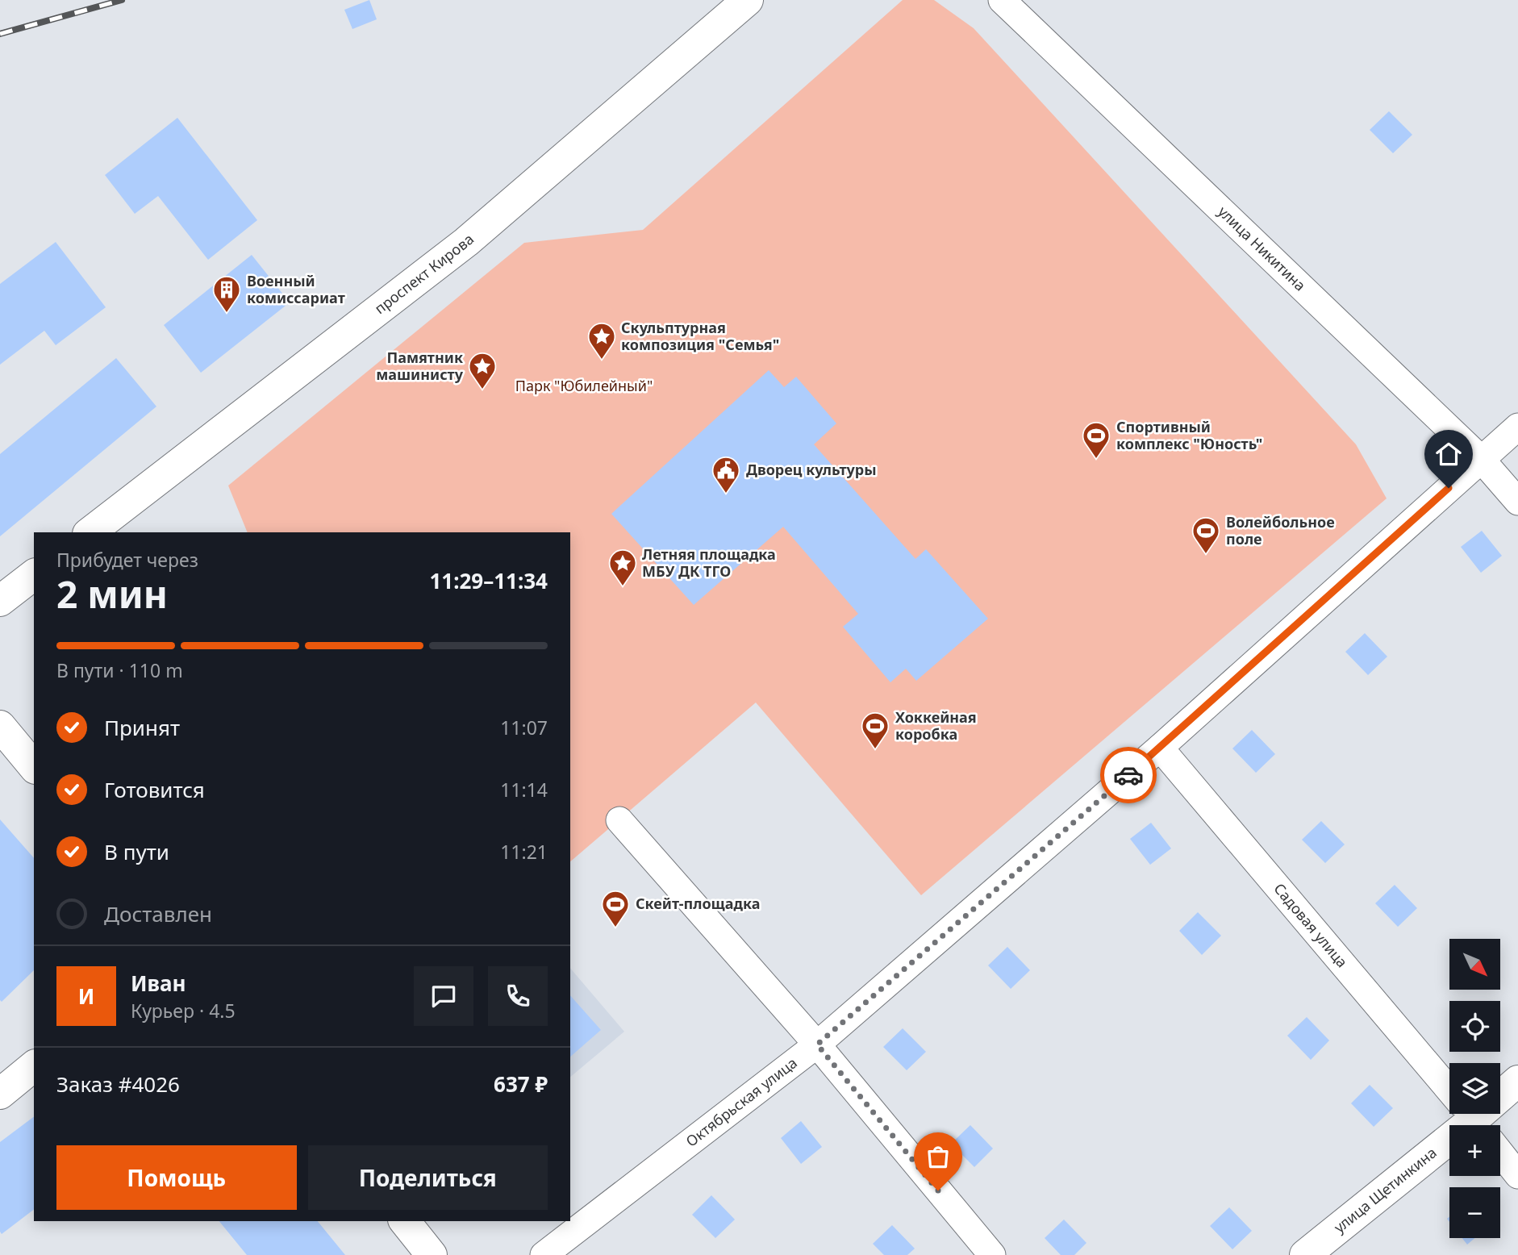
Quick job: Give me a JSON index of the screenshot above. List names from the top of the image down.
{
  "streets": {
    "street": [
      "улица Никитина",
      "проспект Кирова",
      "Садовая улица",
      "Октябрьская улица",
      "улица Щетинкина"
    ]
  },
  "crossings": [
    ["улица Никитина", "Октябрьская улица"],
    ["Садовая улица", "Октябрьская улица"],
    ["Садовая улица", "улица Щетинкина"]
  ],
  "parks": ["Парк \"Юбилейный\""],
  "places": {
    "building": ["Военный комиссариат"],
    "place": ["Скульптурная композиция \"Семья\"", "Памятник машинисту", "Летняя площадка МБУ ДК ТГО"],
    "sports": [
      "Спортивный комплекс \"Юность\"",
      "Волейбольное поле",
      "Хоккейная коробка",
      "Скейт-площадка"
    ],
    "public building": ["Дворец культуры"]
  },
  "north": "bottom right",
  "page": {
    "heading": ["2 мин", "Прибудет через", "11:29–11:34"],
    "panel": [
      "Иван",
      "Курьер · 4.5",
      "Заказ #4026",
      "637 ₽"
    ],
    "bar": "В пути · 110 m",
    "list": [
      ["Принят", "11:07"],
      ["Готовится", "11:14"],
      ["В пути", "11:21"],
      "Доставлен"
    ],
    "map_buttons": ["+", "−"],
    "round": "И",
    "buttons": ["Помощь", "Поделиться"]
  }
}
